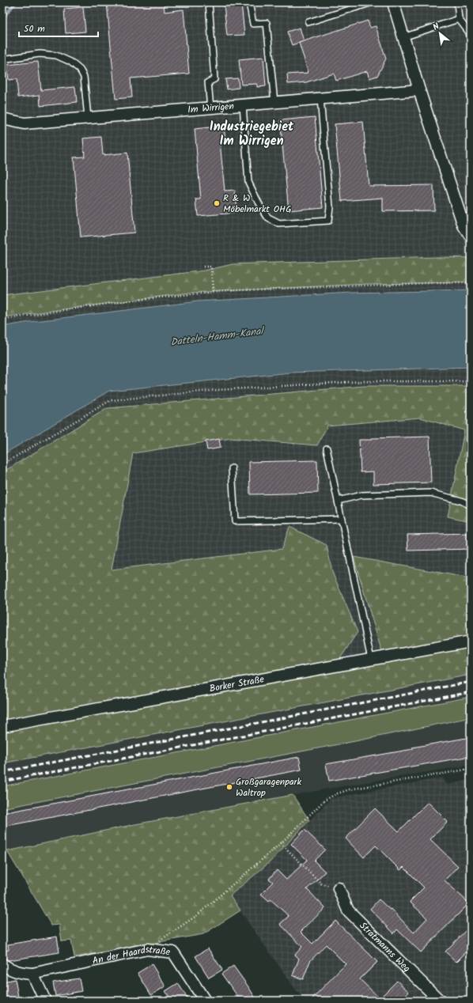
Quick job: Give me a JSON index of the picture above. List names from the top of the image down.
{
  "streets": {
    "street": [
      "Im Wirrigen",
      "Borker Straße",
      "Stratmanns Weg",
      "An der Haardstraße"
    ]
  },
  "districts": ["Industriegebiet Im Wirrigen"],
  "water": ["Datteln-Hamm-Kanal"],
  "places": ["R & W Möbelmarkt OHG", "Großgaragenpark Waltrop"],
  "scale_bar": "50 m",
  "north": "top left"
}
